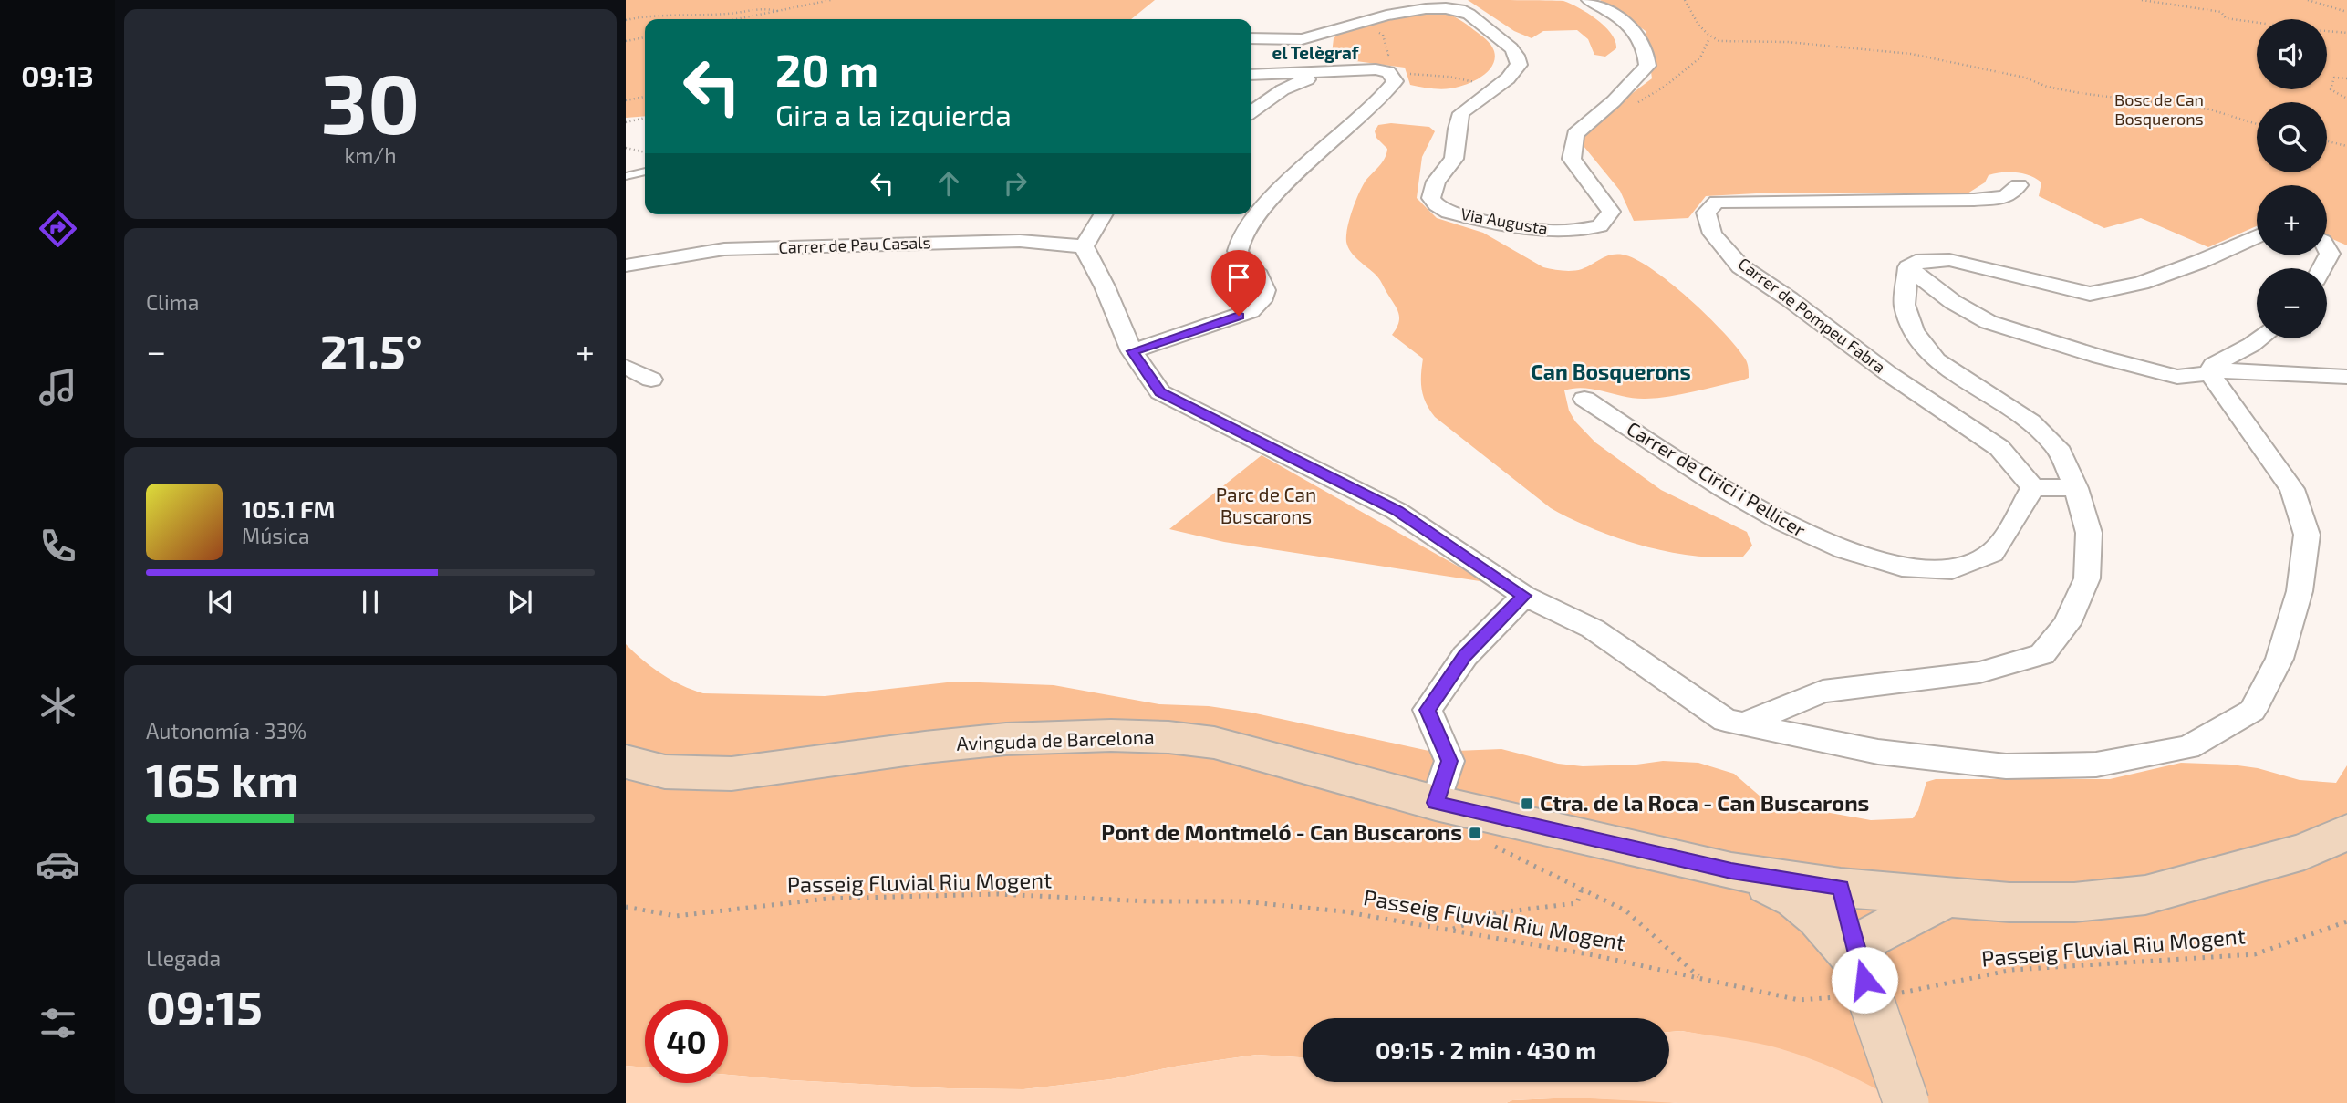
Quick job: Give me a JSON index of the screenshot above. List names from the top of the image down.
{
  "streets": {
    "street": [
      "Via Augusta",
      "Carrer de Pau Casals",
      "Carrer de Pompeu Fabra",
      "Carrer de Cirici i Pellicer",
      "Avinguda de Barcelona"
    ],
    "path": ["Passeig Fluvial Riu Mogent"]
  },
  "crossings": [
    ["Carrer de Pompeu Fabra", "Carrer de Cirici i Pellicer"]
  ],
  "districts": ["el Telègraf", "Can Bosquerons"],
  "parks": ["Bosc de Can Bosquerons", "Parc de Can Buscarons"],
  "places": {
    "transit": ["Ctra. de la Roca - Can Buscarons", "Pont de Montmeló - Can Buscarons"]
  },
  "page": {
    "tabs": "09:13",
    "tile": [
      ["30", "km/h"],
      "Clima",
      ["Autonomía · 33%", "165 km"],
      ["Llegada", "09:15"]
    ],
    "map_buttons": ["+", "−"],
    "turn": ["20 m", "Gira a la izquierda"],
    "heat": ["−", "21.5°", "+"],
    "song": ["105.1 FM", "Música"],
    "limit": "40",
    "trip": "09:15 · 2 min · 430 m"
  }
}
